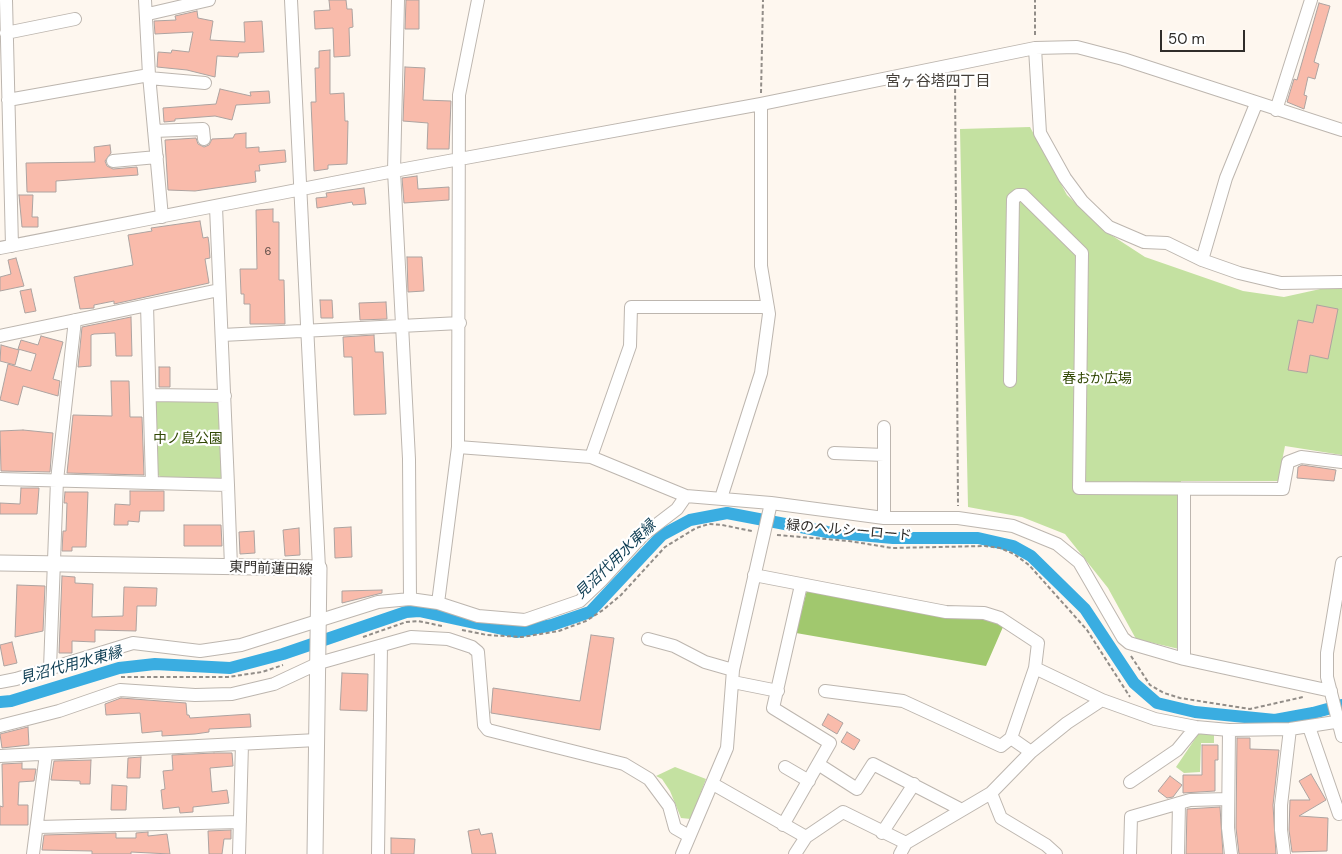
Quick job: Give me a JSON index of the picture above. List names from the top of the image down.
{
  "streets": {
    "main road": ["東門前蓮田線"],
    "path": ["緑のヘルシーロード"]
  },
  "districts": ["宮ヶ谷塔四丁目"],
  "water": ["見沼代用水東縁"],
  "parks": ["春おか広場", "中ノ島公園"],
  "house_numbers": ["6"],
  "scale_bar": "50 m"
}
